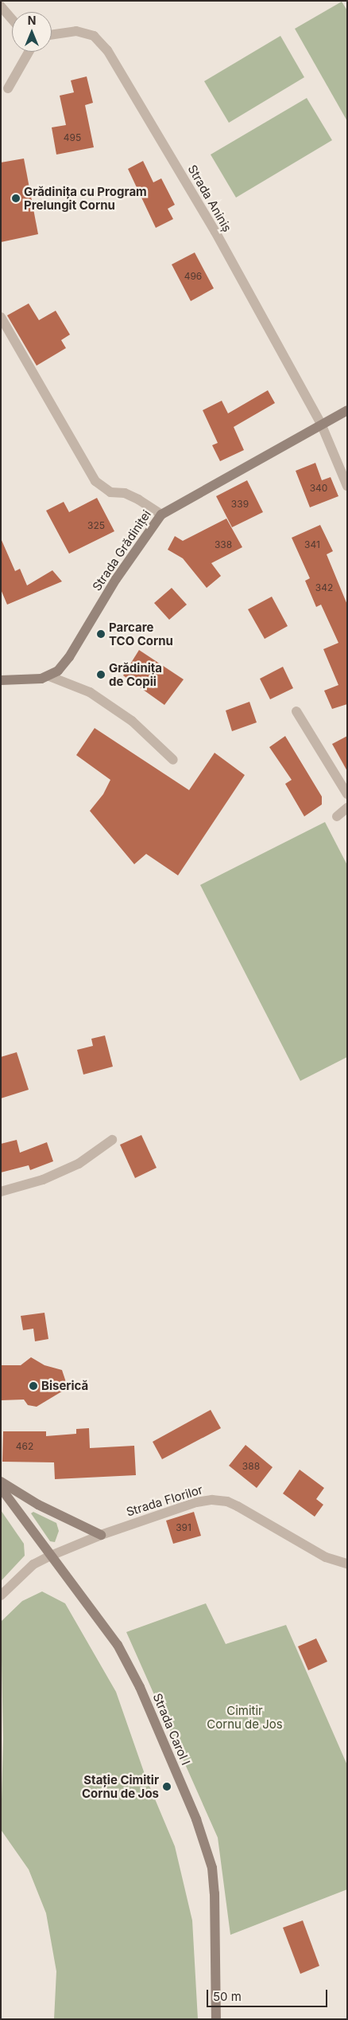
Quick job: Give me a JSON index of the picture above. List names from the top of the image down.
{
  "streets": {
    "main road": ["Strada Grădiniței", "Strada Carol I"],
    "street": ["Strada Aniniș", "Strada Florilor"]
  },
  "crossings": [
    ["Strada Aniniș", "Strada Grădiniței"],
    ["Strada Florilor", "Strada Carol I"]
  ],
  "parks": ["Cimitir Cornu de Jos"],
  "places": [
    "Grădinița cu Program Prelungit Cornu",
    "Parcare TCO Cornu",
    "Grădinița de Copii",
    "Biserică",
    "Stație Cimitir Cornu de Jos"
  ],
  "house_numbers": [
    "495",
    "496",
    "340",
    "339",
    "325",
    "338",
    "341",
    "342",
    "462",
    "388",
    "391"
  ],
  "scale_bar": "50 m",
  "north": "top"
}
